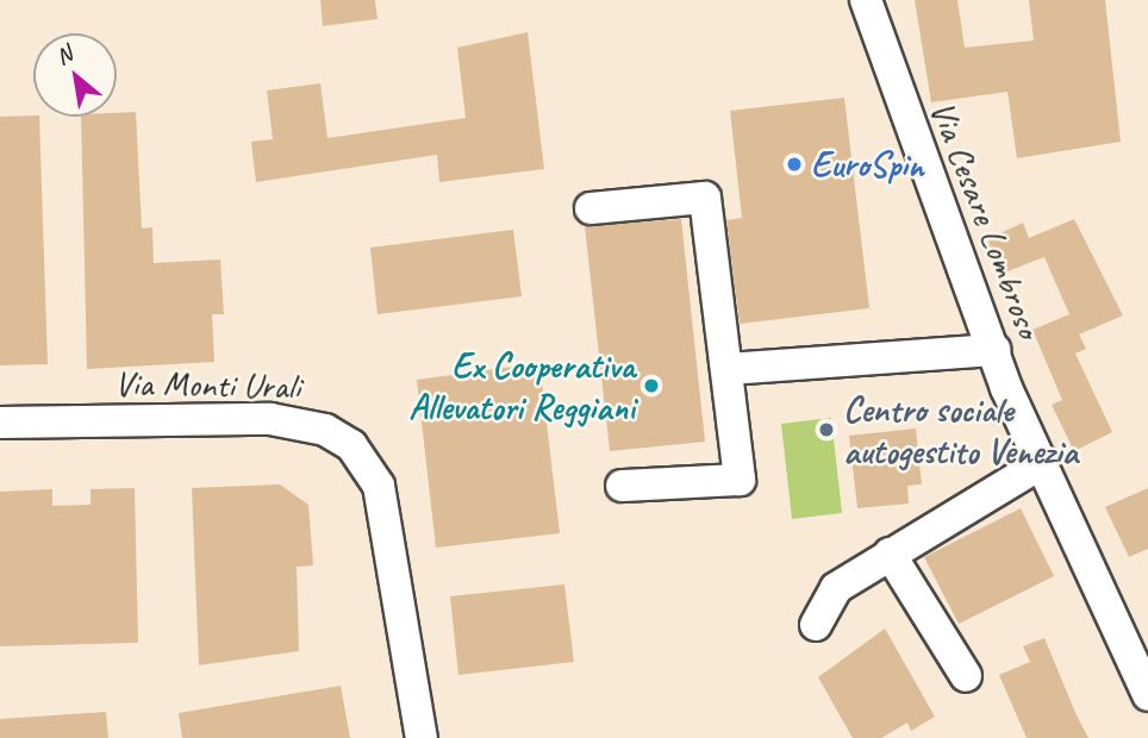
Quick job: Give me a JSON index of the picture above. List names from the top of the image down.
{
  "streets": {
    "street": ["Via Cesare Lombroso", "Via Monti Urali"]
  },
  "places": ["EuroSpin", "Ex Cooperativa Allevatori Reggiani", "Centro sociale autogestito Venezia"],
  "north": "top left"
}
